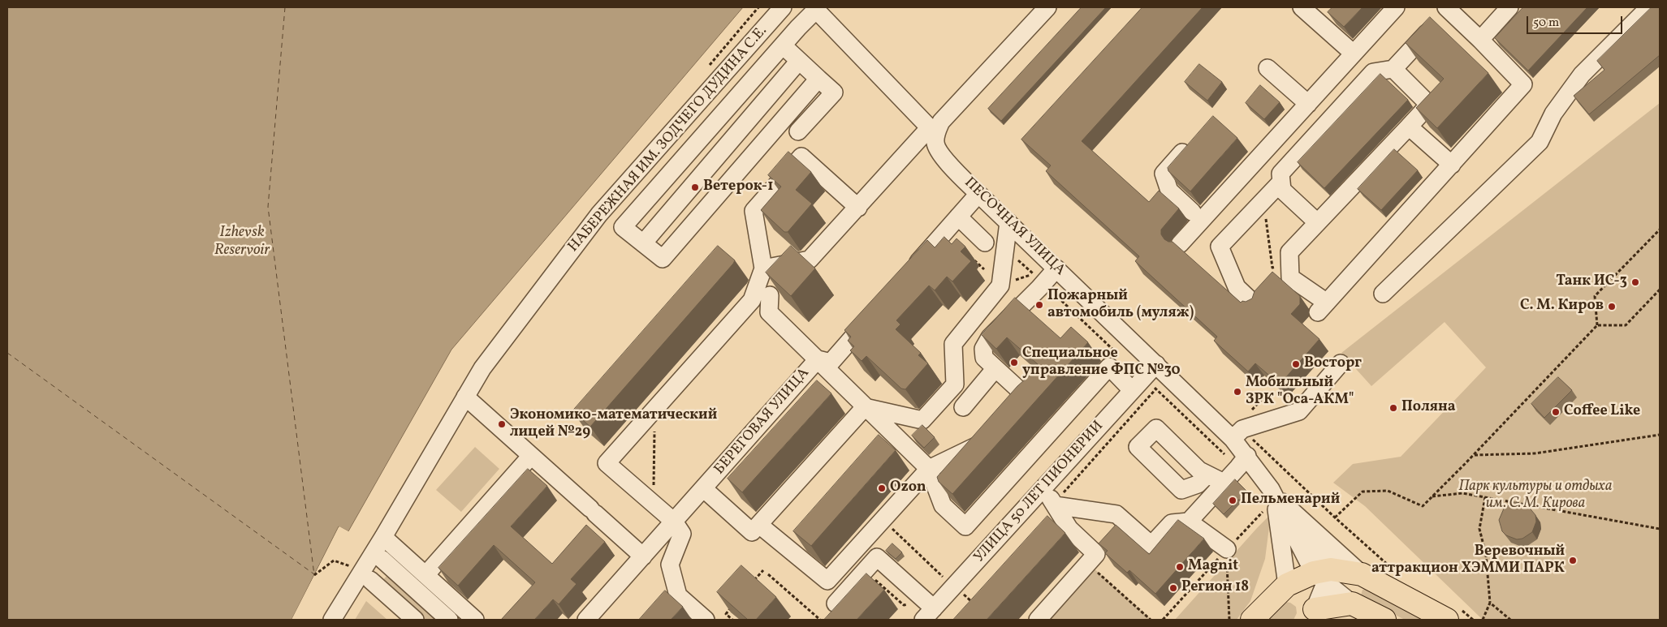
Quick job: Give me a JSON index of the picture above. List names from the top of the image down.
{
  "streets": {
    "main road": ["ПЕСОЧНАЯ УЛИЦА"],
    "street": ["НАБЕРЕЖНАЯ ИМ. ЗОДЧЕГО ДУДИНА С.Е.", "БЕРЕГОВАЯ УЛИЦА", "УЛИЦА 50 ЛЕТ ПИОНЕРИИ"]
  },
  "crossings": [
    ["ПЕСОЧНАЯ УЛИЦА", "УЛИЦА 50 ЛЕТ ПИОНЕРИИ"]
  ],
  "water": ["Izhevsk Reservoir"],
  "parks": ["Парк культуры и отдыха им. С. М. Кирова"],
  "places": [
    "Ветерок-1",
    "Танк ИС-3",
    "Пожарный автомобиль (муляж)",
    "С. М. Киров",
    "Специальное управление ФПС №30",
    "Восторг",
    "Мобильный ЗРК \"Оса-АКМ\"",
    "Поляна",
    "Coffee Like",
    "Экономико-математический лицей №29",
    "Ozon",
    "Пельменарий",
    "Веревочный аттракцион ХЭММИ ПАРК",
    "Magnit",
    "Регион 18"
  ],
  "scale_bar": "50 m"
}
